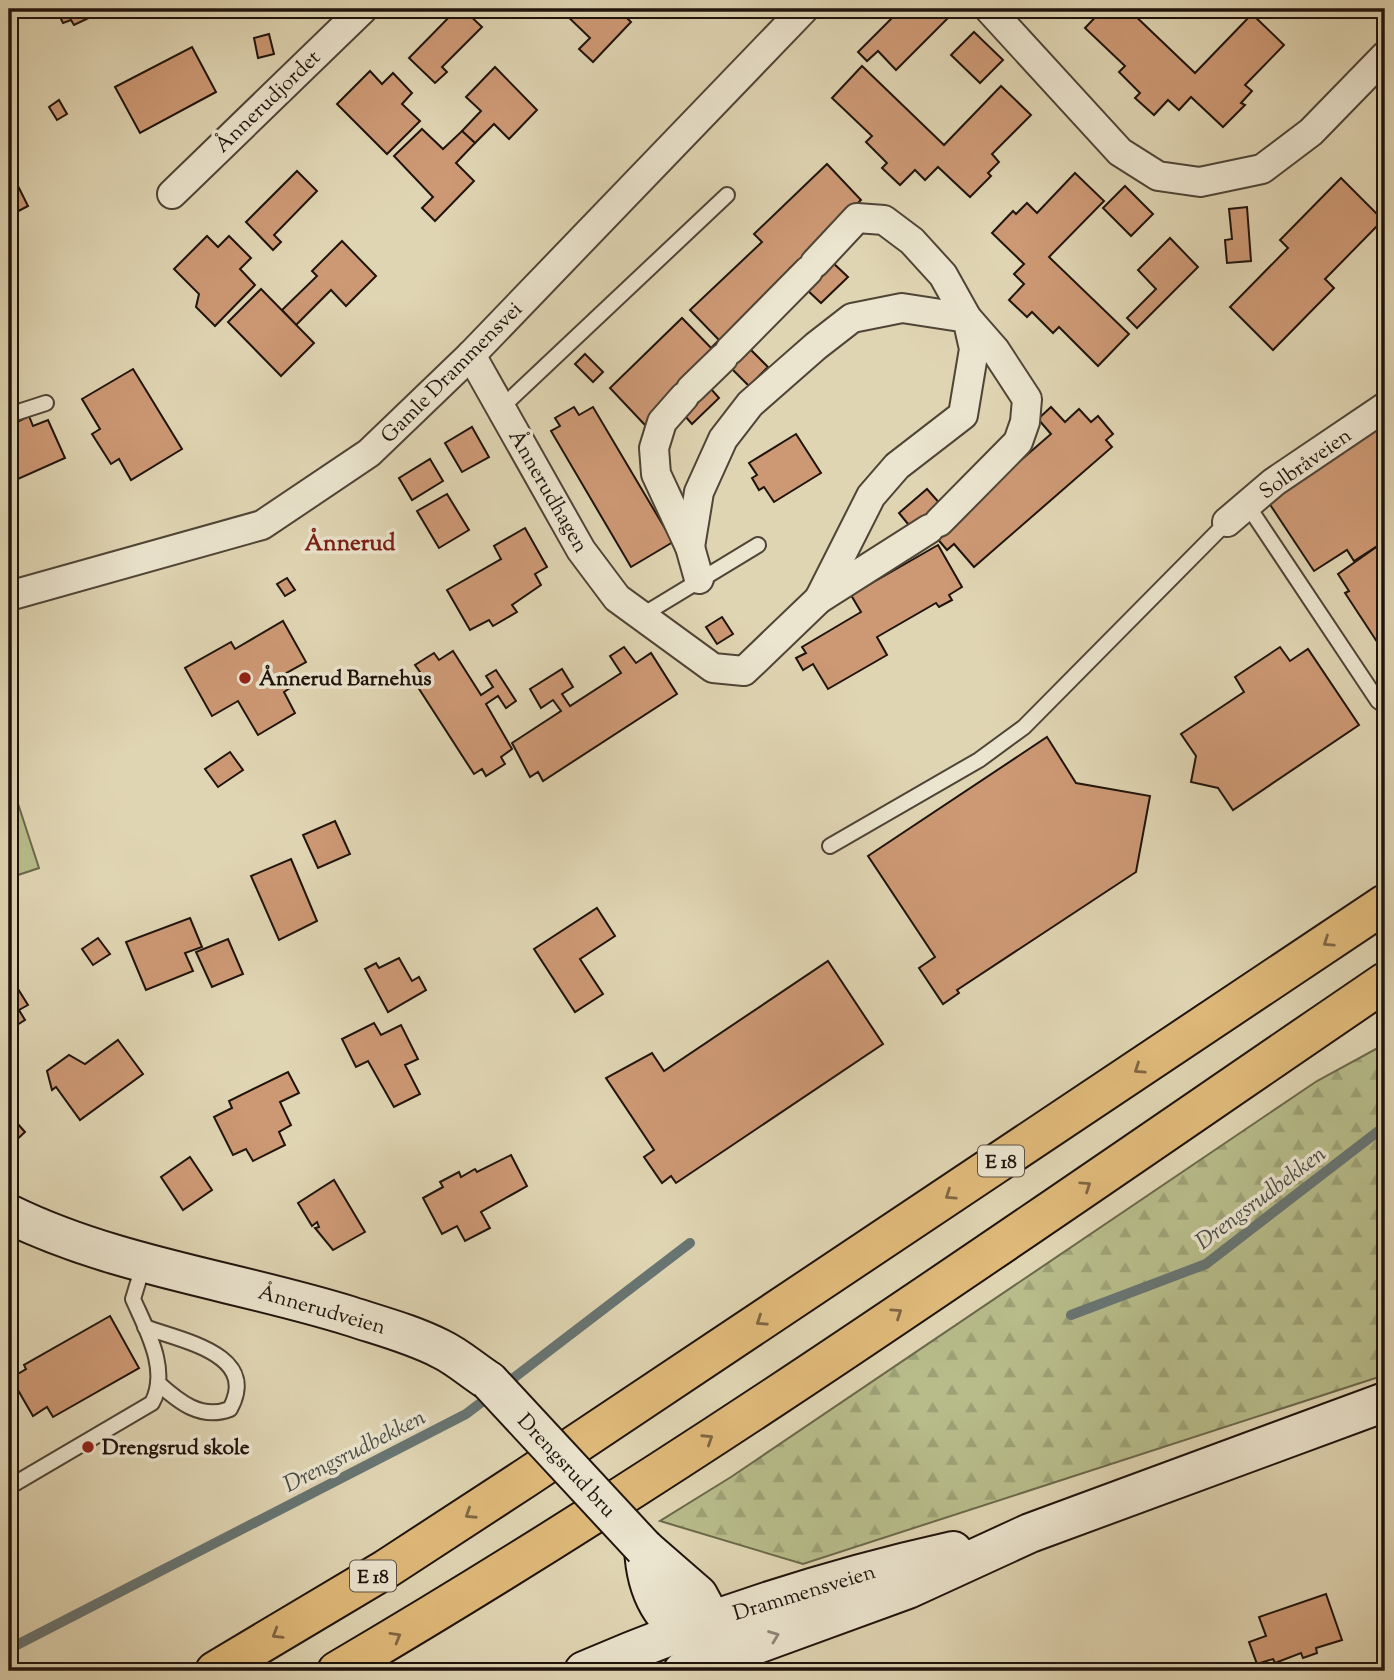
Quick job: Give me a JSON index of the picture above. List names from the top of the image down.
{
  "streets": {
    "highway": ["E 18"],
    "main road": ["Ånnerudveien", "Drengsrud bru", "Drammensveien"],
    "street": [
      "Ånnerudjordet",
      "Gamle Drammensvei",
      "Solbråveien",
      "Ånnerudhagen"
    ]
  },
  "crossings": [
    ["Gamle Drammensvei", "Ånnerudhagen"],
    ["Ånnerudveien", "Drengsrud bru"],
    ["Drengsrud bru", "Drammensveien"]
  ],
  "districts": ["Ånnerud"],
  "water": ["Drengsrudbekken"],
  "places": ["Ånnerud Barnehus", "Drengsrud skole"]
}
